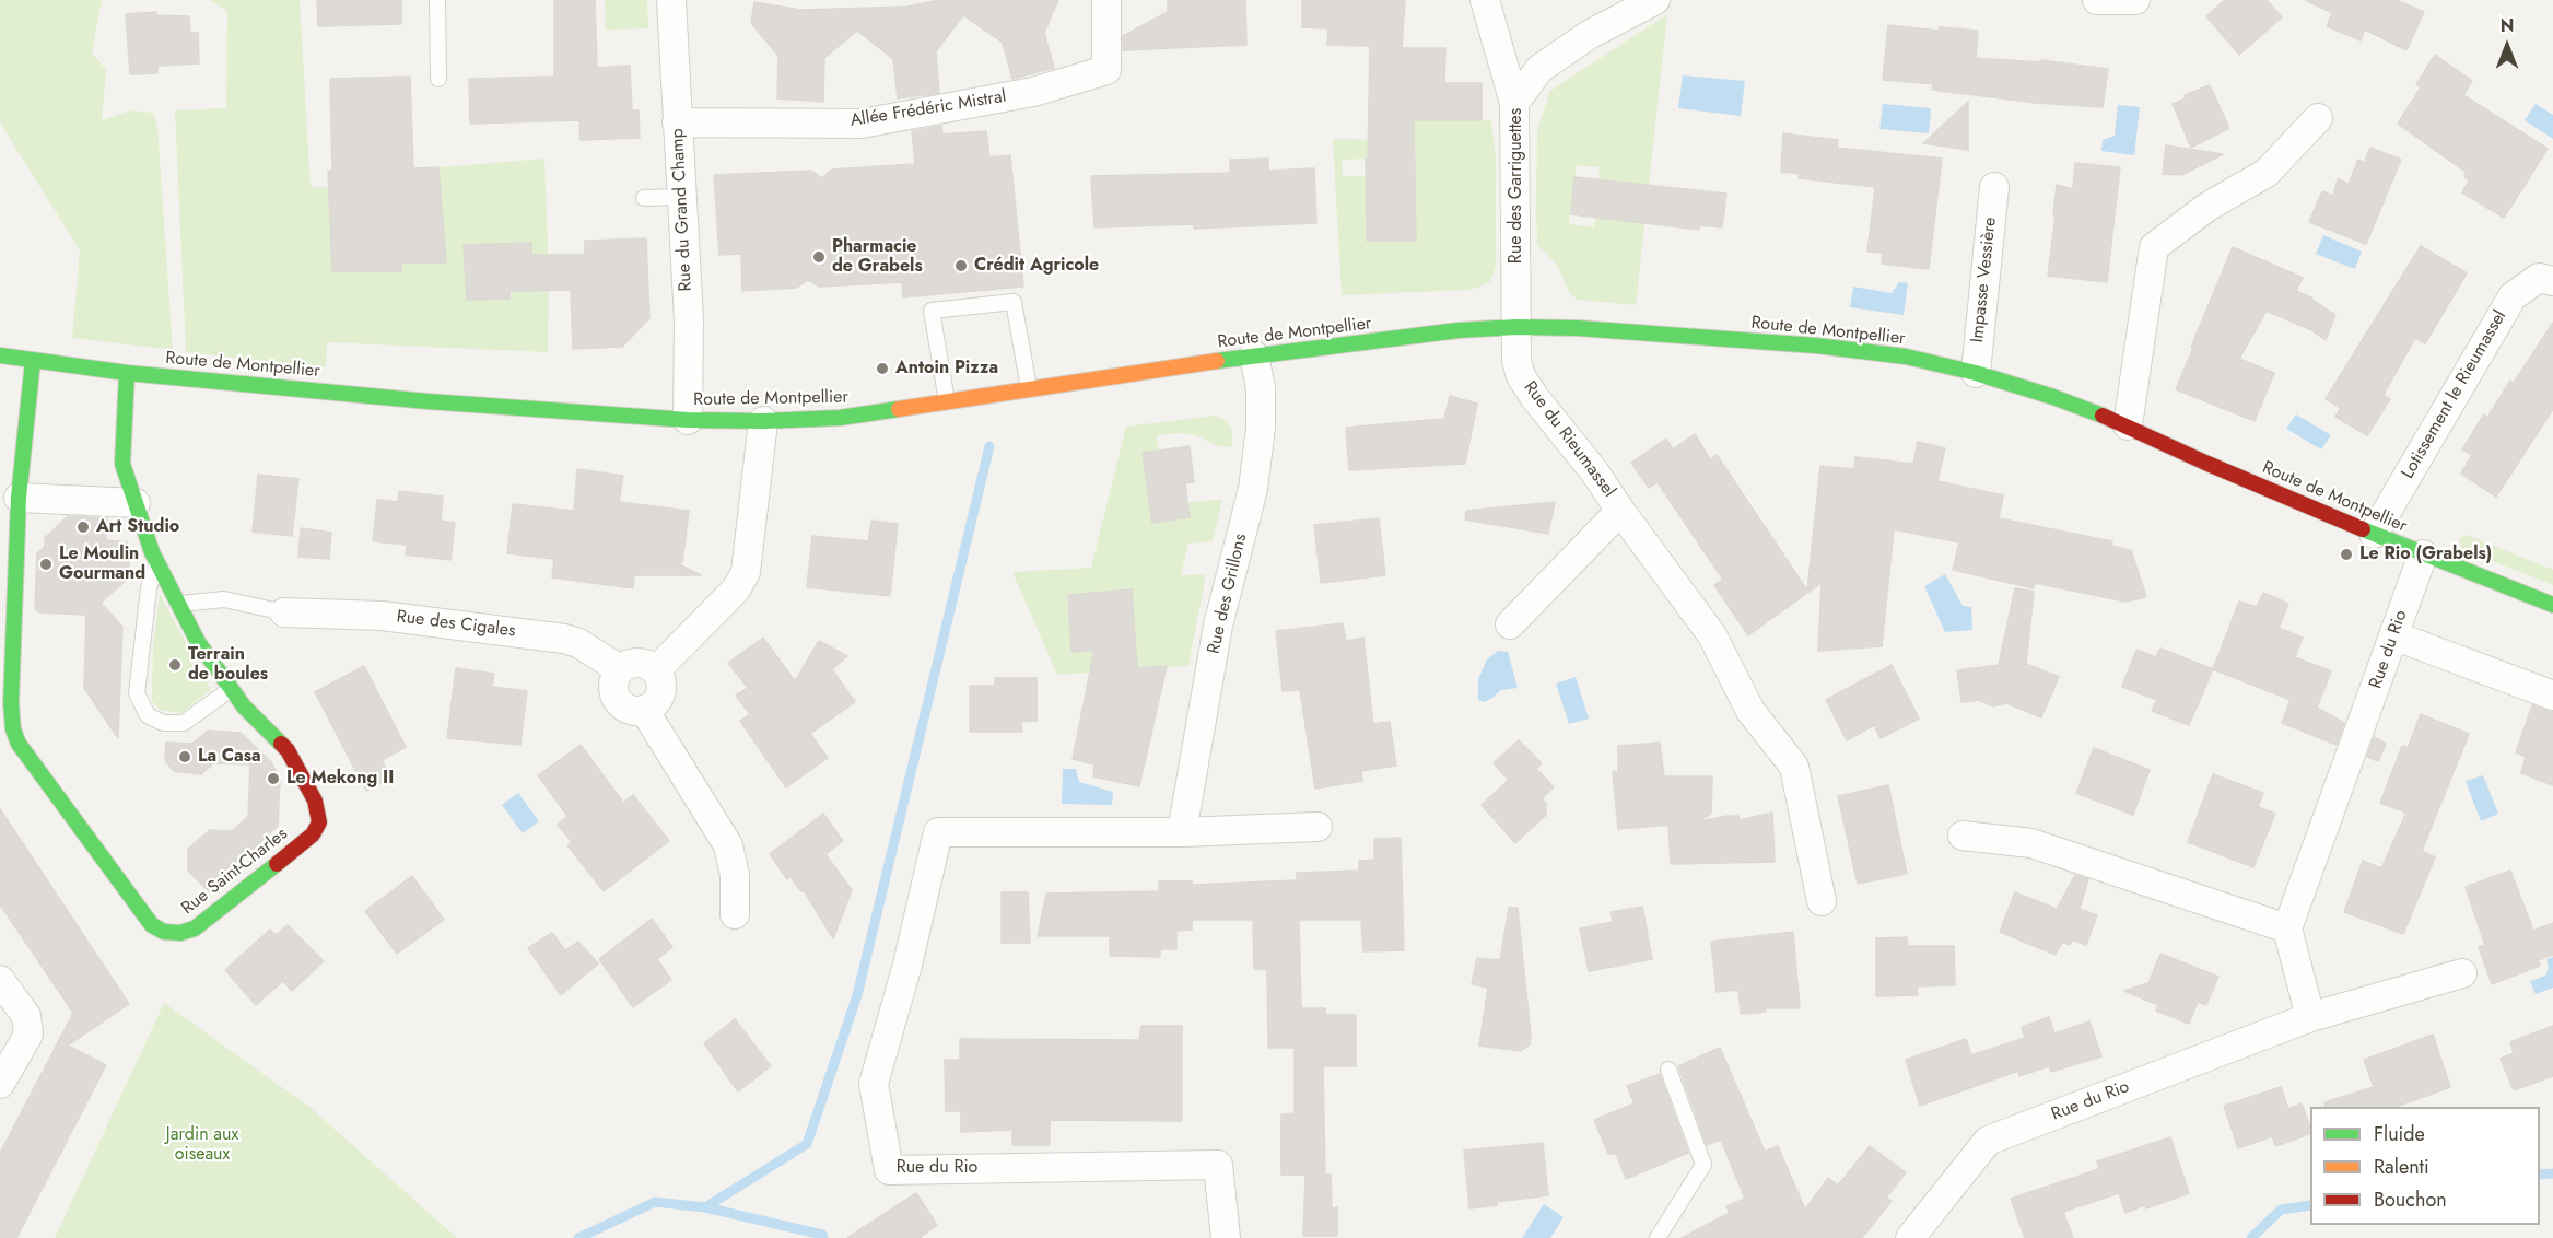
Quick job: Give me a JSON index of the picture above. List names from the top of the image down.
{
  "streets": {
    "street": [
      "Allée Frédéric Mistral",
      "Rue des Garriguettes",
      "Rue du Grand Champ",
      "Impasse Vessière",
      "Route de Montpellier",
      "Lotissement le Rieumassel",
      "Rue du Rieumassel",
      "Rue des Grillons",
      "Rue des Cigales",
      "Rue du Rio",
      "Rue Saint-Charles"
    ]
  },
  "crossings": [
    ["Allée Frédéric Mistral", "Rue du Grand Champ"],
    ["Rue des Garriguettes", "Route de Montpellier"],
    ["Rue des Garriguettes", "Rue du Rieumassel"],
    ["Rue du Grand Champ", "Route de Montpellier"],
    ["Impasse Vessière", "Route de Montpellier"],
    ["Route de Montpellier", "Lotissement le Rieumassel"],
    ["Route de Montpellier", "Rue du Rieumassel"],
    ["Route de Montpellier", "Rue des Grillons"],
    ["Route de Montpellier", "Rue du Rio"],
    ["Route de Montpellier", "Rue Saint-Charles"],
    ["Rue des Grillons", "Rue du Rio"]
  ],
  "parks": ["Jardin aux oiseaux"],
  "places": [
    "Pharmacie de Grabels",
    "Crédit Agricole",
    "Antoin Pizza",
    "Art Studio",
    "Le Rio (Grabels)",
    "Le Moulin Gourmand",
    "Terrain de boules",
    "La Casa",
    "Le Mekong II"
  ],
  "legend": ["Fluide", "Ralenti", "Bouchon"],
  "north": "top"
}
